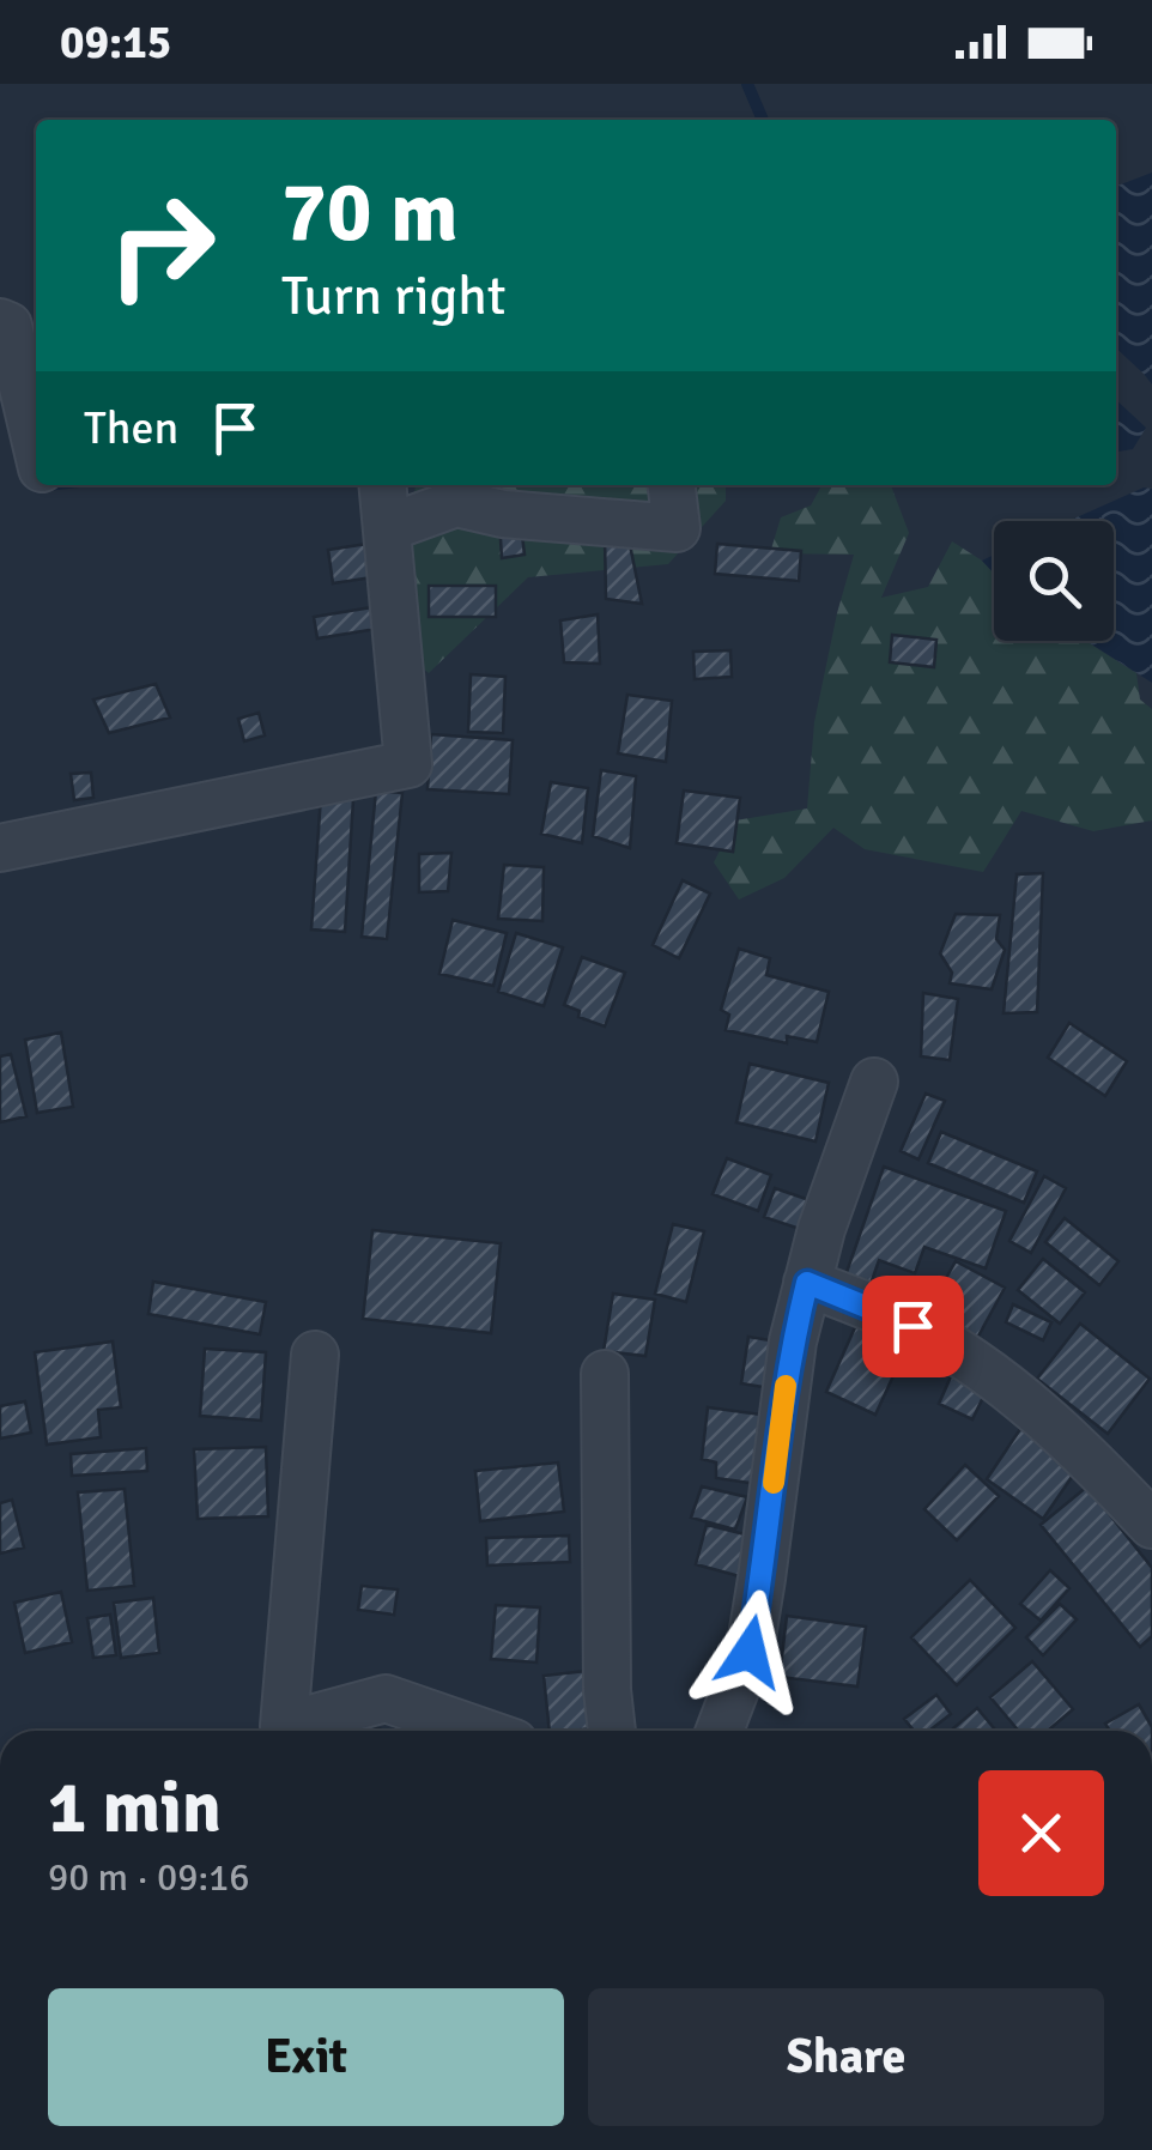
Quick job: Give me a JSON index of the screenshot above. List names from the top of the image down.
{
  "page": {
    "status": "09:15",
    "turn": ["70 m", "Turn right"],
    "then": "Then",
    "heading": ["1 min", "90 m · 09:16"],
    "buttons": ["Exit", "Share"]
  }
}
